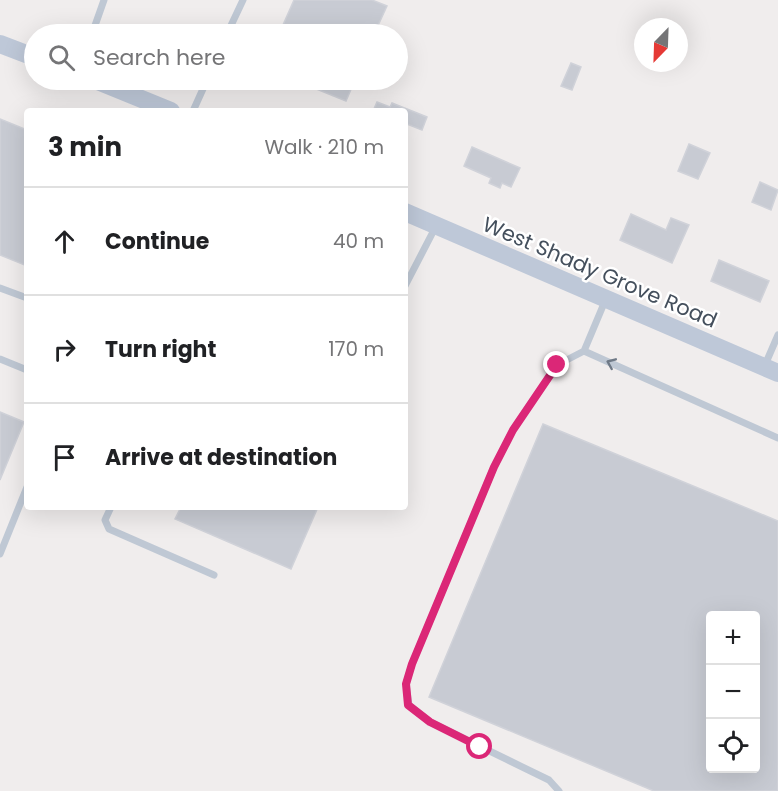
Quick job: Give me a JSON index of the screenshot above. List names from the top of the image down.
{
  "streets": {
    "main road": ["West Shady Grove Road"]
  },
  "north": "bottom left",
  "page": {
    "search": "Search here",
    "heading": ["3 min", "Walk · 210 m"],
    "list": [
      ["Continue", "40 m"],
      ["Turn right", "170 m"],
      "Arrive at destination"
    ],
    "map_buttons": ["+", "−"]
  }
}
